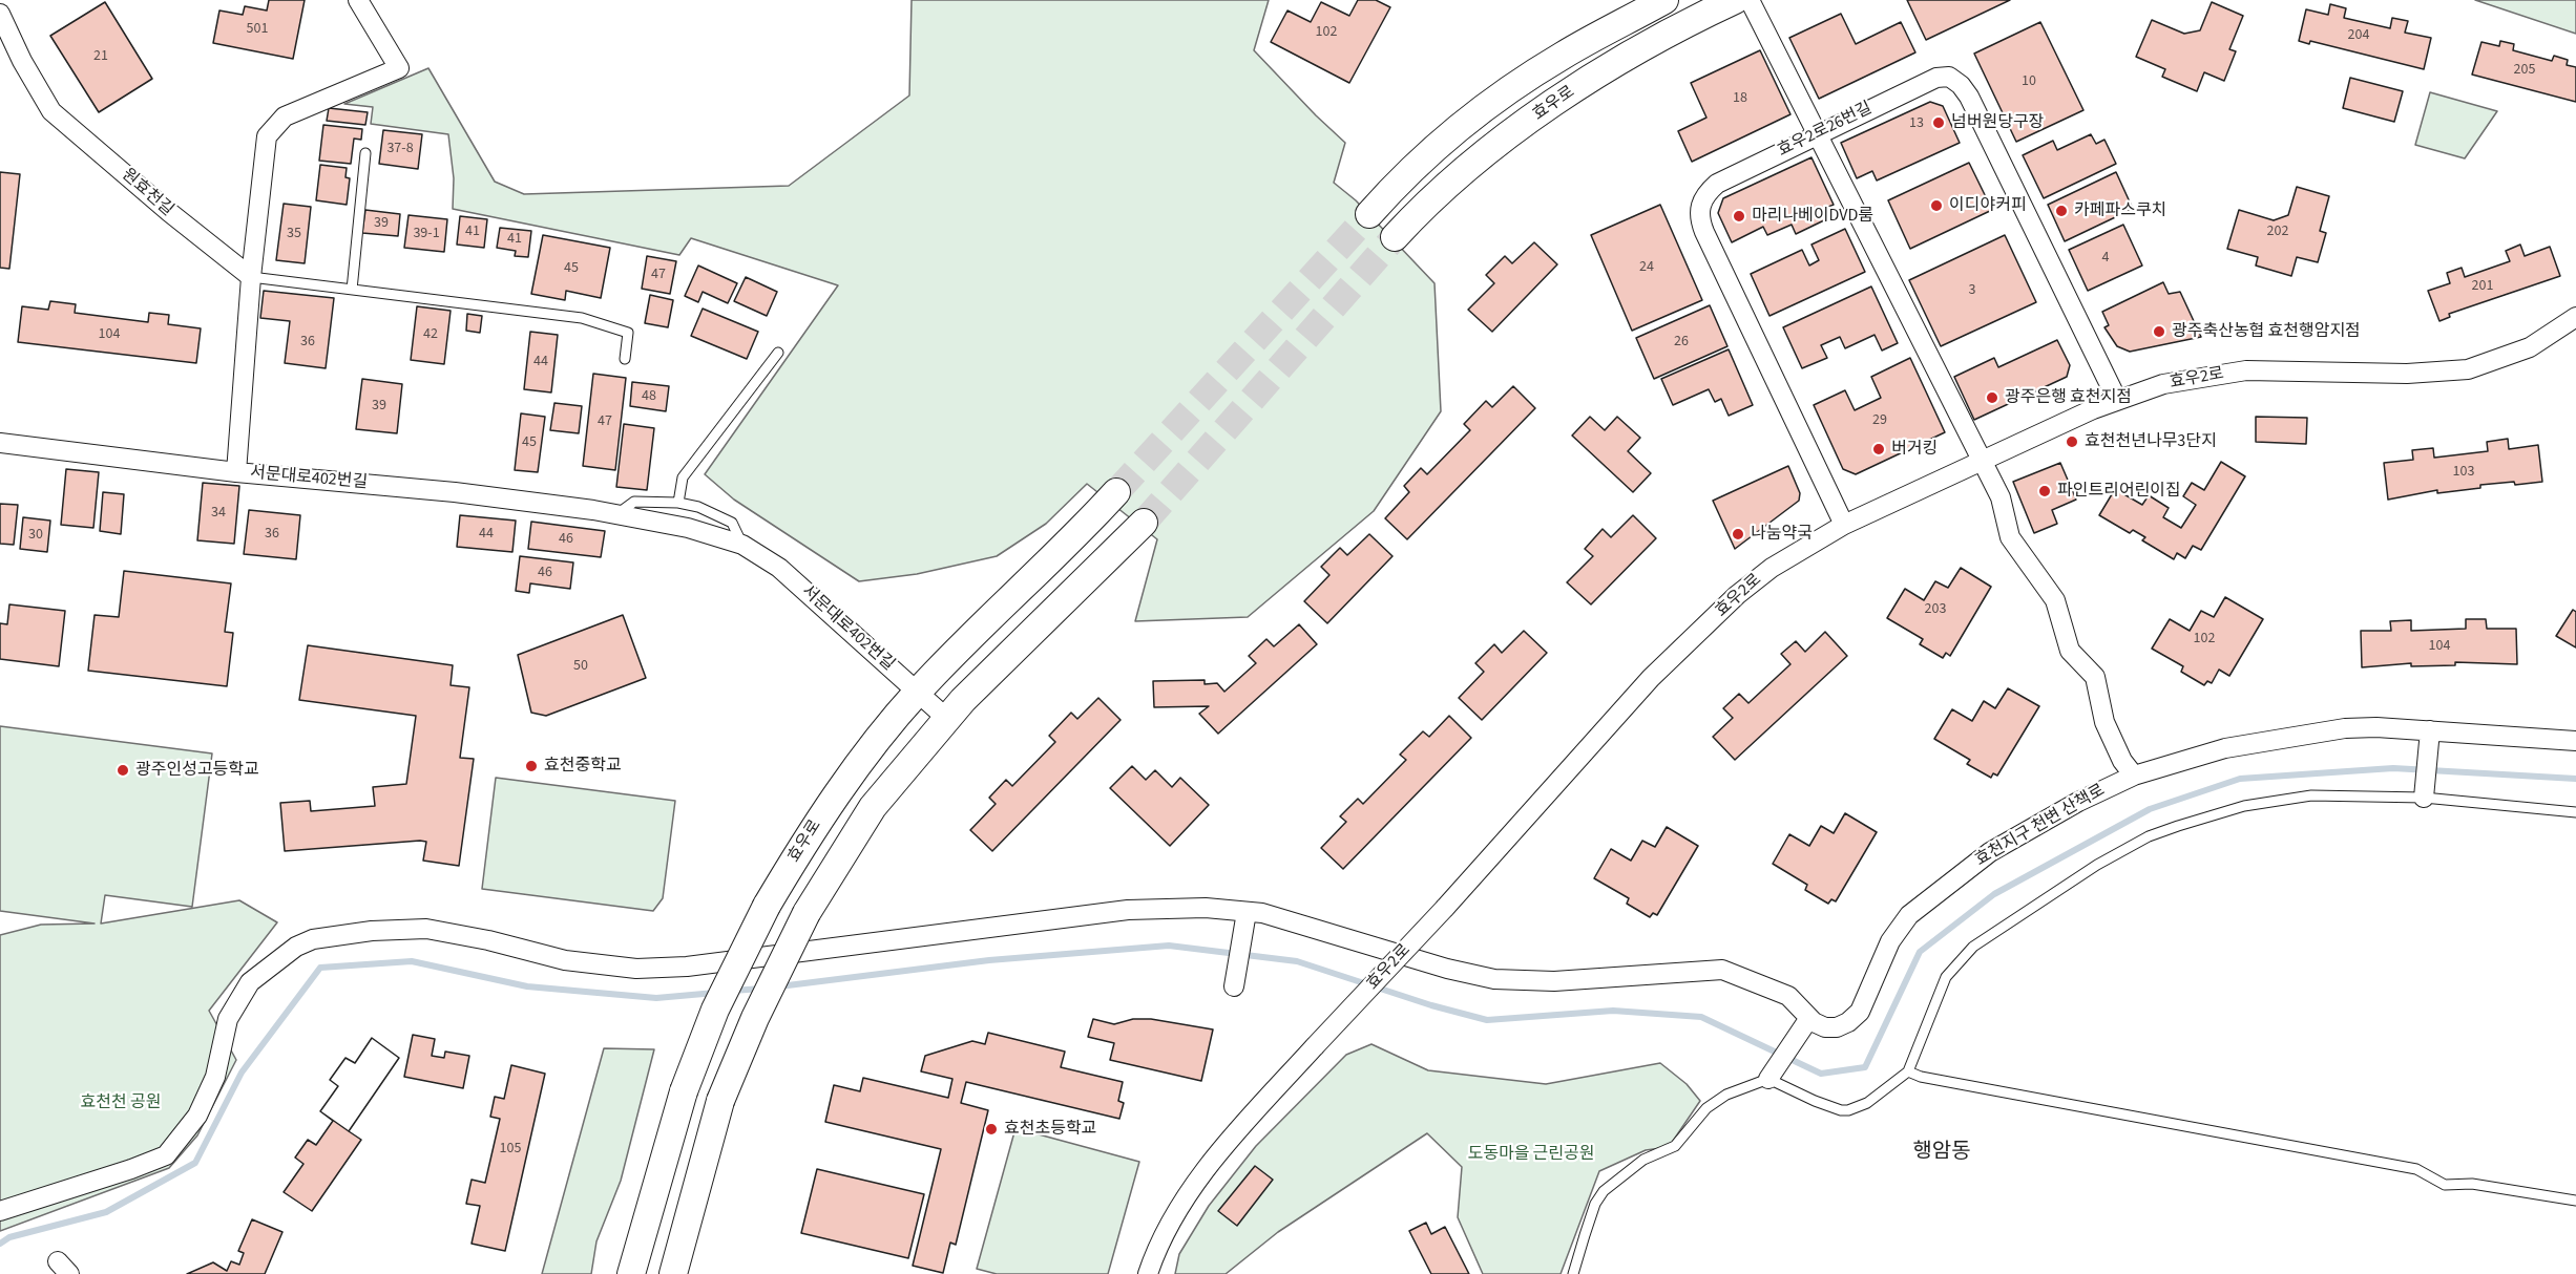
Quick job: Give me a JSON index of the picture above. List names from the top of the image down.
{
  "streets": {
    "main road": ["효우로"],
    "street": [
      "효우2로26번길",
      "원효천길",
      "효우2로",
      "서문대로402번길",
      "효천지구 천변 산책로"
    ]
  },
  "crossings": [
    ["효우로", "서문대로402번길"],
    ["효우2로26번길", "효우2로"]
  ],
  "districts": ["행암동"],
  "parks": ["효천천 공원", "도동마을 근린공원"],
  "places": [
    "넘버원당구장",
    "이디야커피",
    "카페파스쿠치",
    "마리나베이DVD룸",
    "광주축산농협 효천행암지점",
    "광주은행 효천지점",
    "효천천년나무3단지",
    "버거킹",
    "파인트리어린이집",
    "나눔약국",
    "효천중학교",
    "광주인성고등학교",
    "효천초등학교"
  ],
  "house_numbers": [
    "501",
    "102",
    "204",
    "21",
    "205",
    "10",
    "18",
    "13",
    "37-8",
    "39",
    "41",
    "202",
    "35",
    "39-1",
    "41",
    "4",
    "24",
    "45",
    "47",
    "201",
    "3",
    "104",
    "42",
    "36",
    "26",
    "44",
    "48",
    "39",
    "29",
    "47",
    "45",
    "103",
    "34",
    "36",
    "44",
    "30",
    "46",
    "46",
    "203",
    "102",
    "104",
    "50",
    "105"
  ]
}
